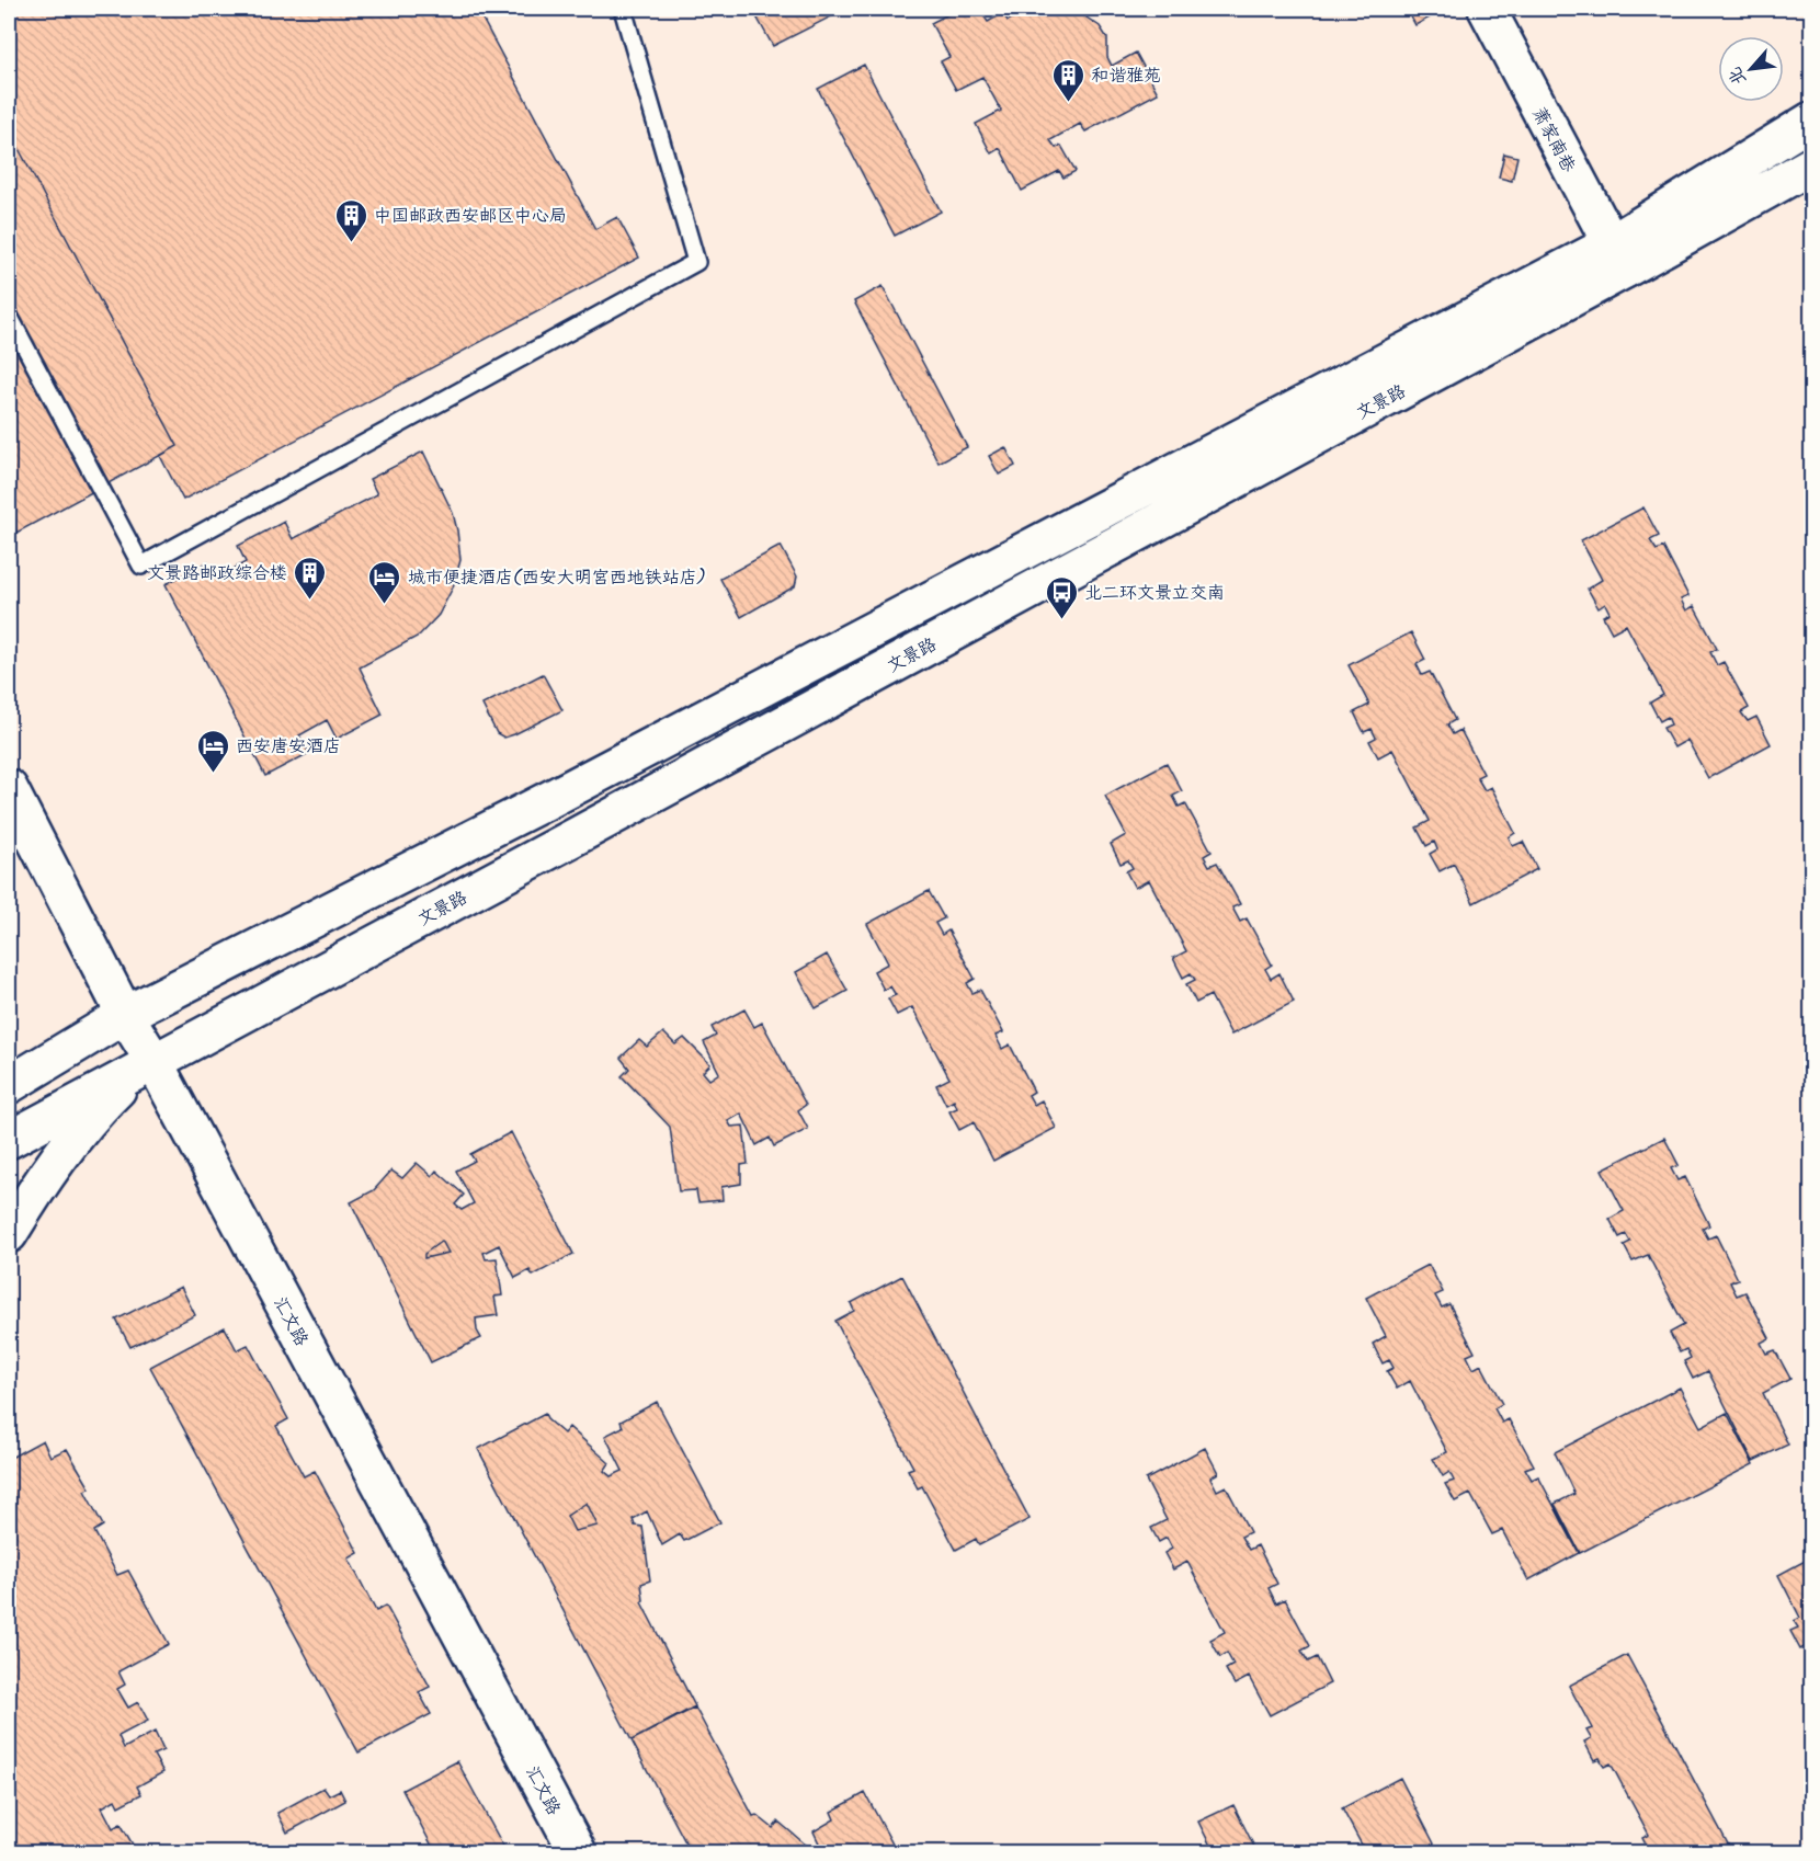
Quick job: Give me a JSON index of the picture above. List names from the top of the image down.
{
  "streets": {
    "main road": ["萧家南巷", "文景路", "汇文路"]
  },
  "crossings": [
    ["萧家南巷", "文景路"],
    ["文景路", "汇文路"]
  ],
  "places": {
    "building": ["和谐雅苑", "中国邮政西安邮区中心局", "文景路邮政综合楼"],
    "hotel": ["城市便捷酒店(西安大明宫西地铁站店)", "西安唐安酒店"],
    "bus stop": ["北二环文景立交南"]
  },
  "north": "bottom left"
}
